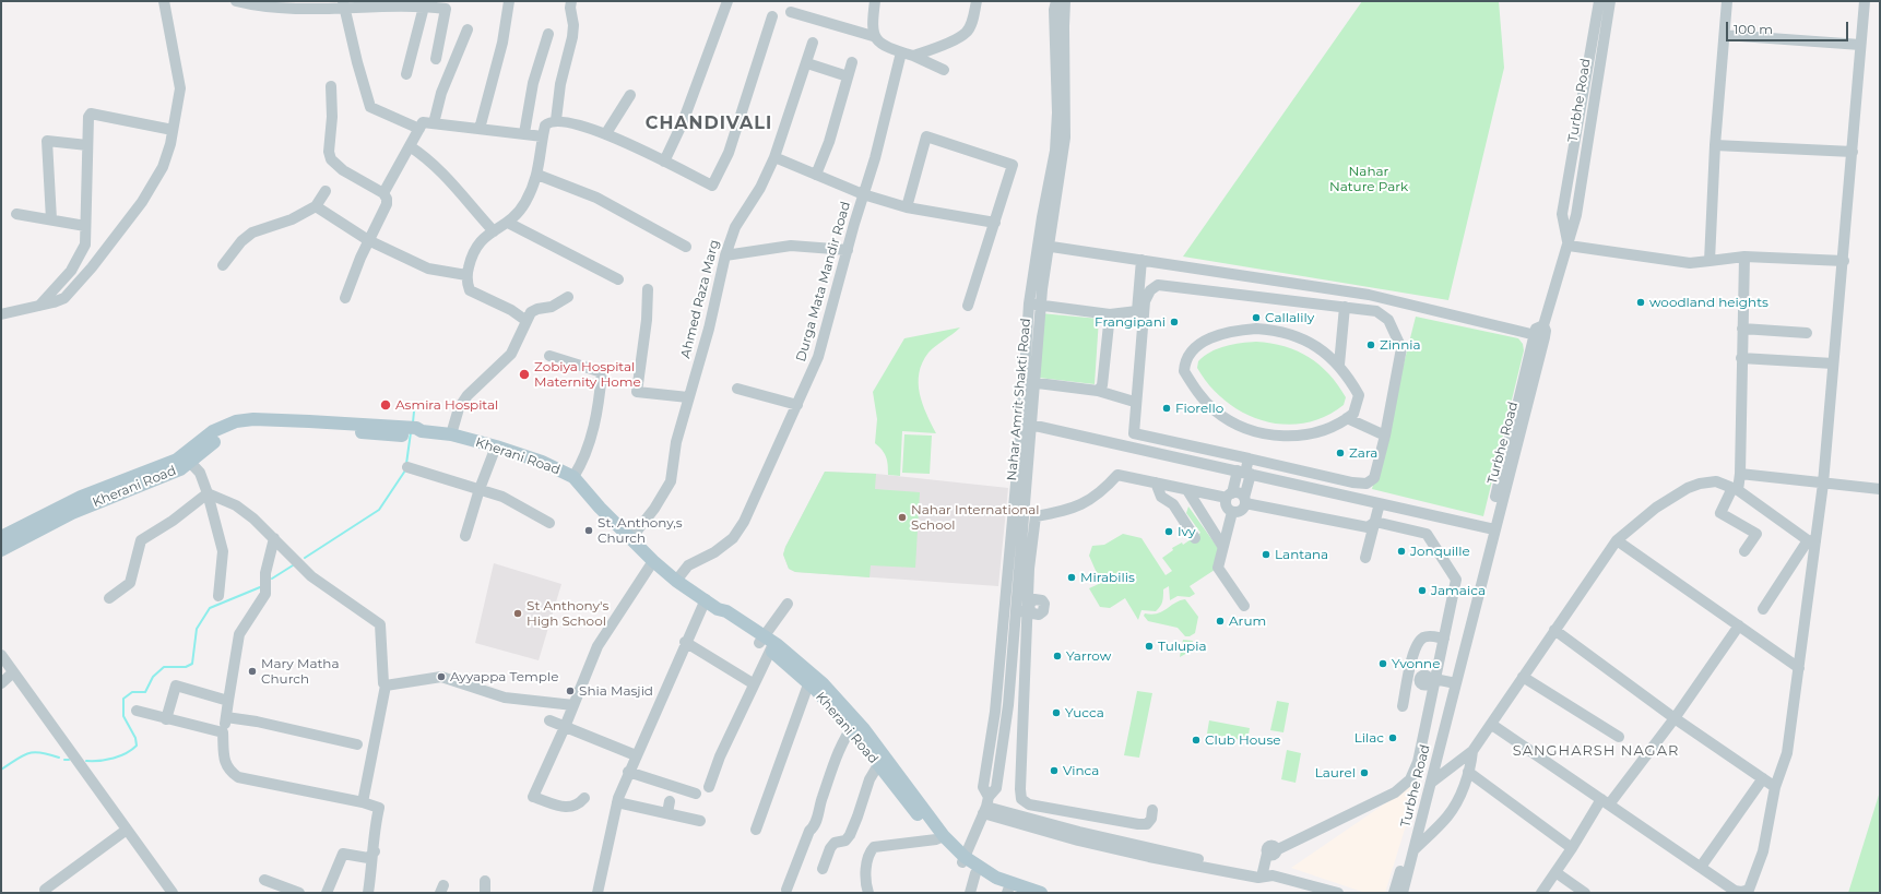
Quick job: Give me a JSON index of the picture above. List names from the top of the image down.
{
  "streets": {
    "main road": ["Kherani Road"],
    "street": [
      "Turbhe Road",
      "Durga Mata Mandir Road",
      "Ahmed Raza Marg",
      "Nahar Amrit Shakti Road"
    ]
  },
  "crossings": [
    ["Durga Mata Mandir Road", "Kherani Road"],
    ["Ahmed Raza Marg", "Kherani Road"],
    ["Nahar Amrit Shakti Road", "Kherani Road"]
  ],
  "districts": ["CHANDIVALI", "SANGHARSH NAGAR"],
  "parks": ["Nahar Nature Park"],
  "places": [
    "woodland heights",
    "Callalily",
    "Frangipani",
    "Zinnia",
    "Zobiya Hospital Maternity Home",
    "Asmira Hospital",
    "Fiorello",
    "Zara",
    "Nahar International School",
    "St. Anthony,s Church",
    "Ivy",
    "Jonquille",
    "Lantana",
    "Mirabilis",
    "Jamaica",
    "St Anthony's High School",
    "Arum",
    "Tulupia",
    "Yarrow",
    "Yvonne",
    "Mary Matha Church",
    "Ayyappa Temple",
    "Shia Masjid",
    "Yucca",
    "Lilac",
    "Club House",
    "Vinca",
    "Laurel"
  ],
  "scale_bar": "100 m"
}
